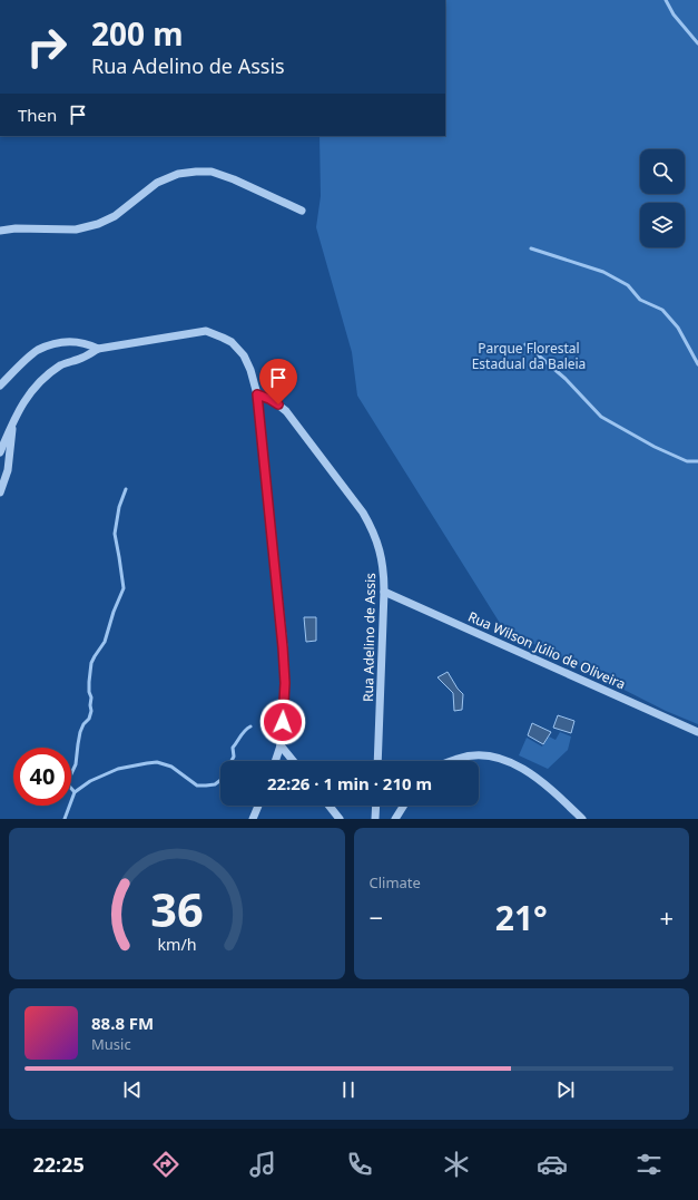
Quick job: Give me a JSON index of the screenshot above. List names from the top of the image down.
{
  "streets": {
    "street": ["Rua Adelino de Assis", "Rua Wilson Júlio de Oliveira"]
  },
  "crossings": [
    ["Rua Adelino de Assis", "Rua Wilson Júlio de Oliveira"]
  ],
  "parks": ["Parque Florestal Estadual da Baleia"],
  "page": {
    "turn": ["200 m", "Rua Adelino de Assis"],
    "then": "Then",
    "limit": "40",
    "trip": "22:26 · 1 min · 210 m",
    "tile": "Climate",
    "heat": ["−", "21°", "+"],
    "song": ["88.8 FM", "Music"],
    "tabs": "22:25",
    "gauge": ["36", "km/h"]
  }
}
